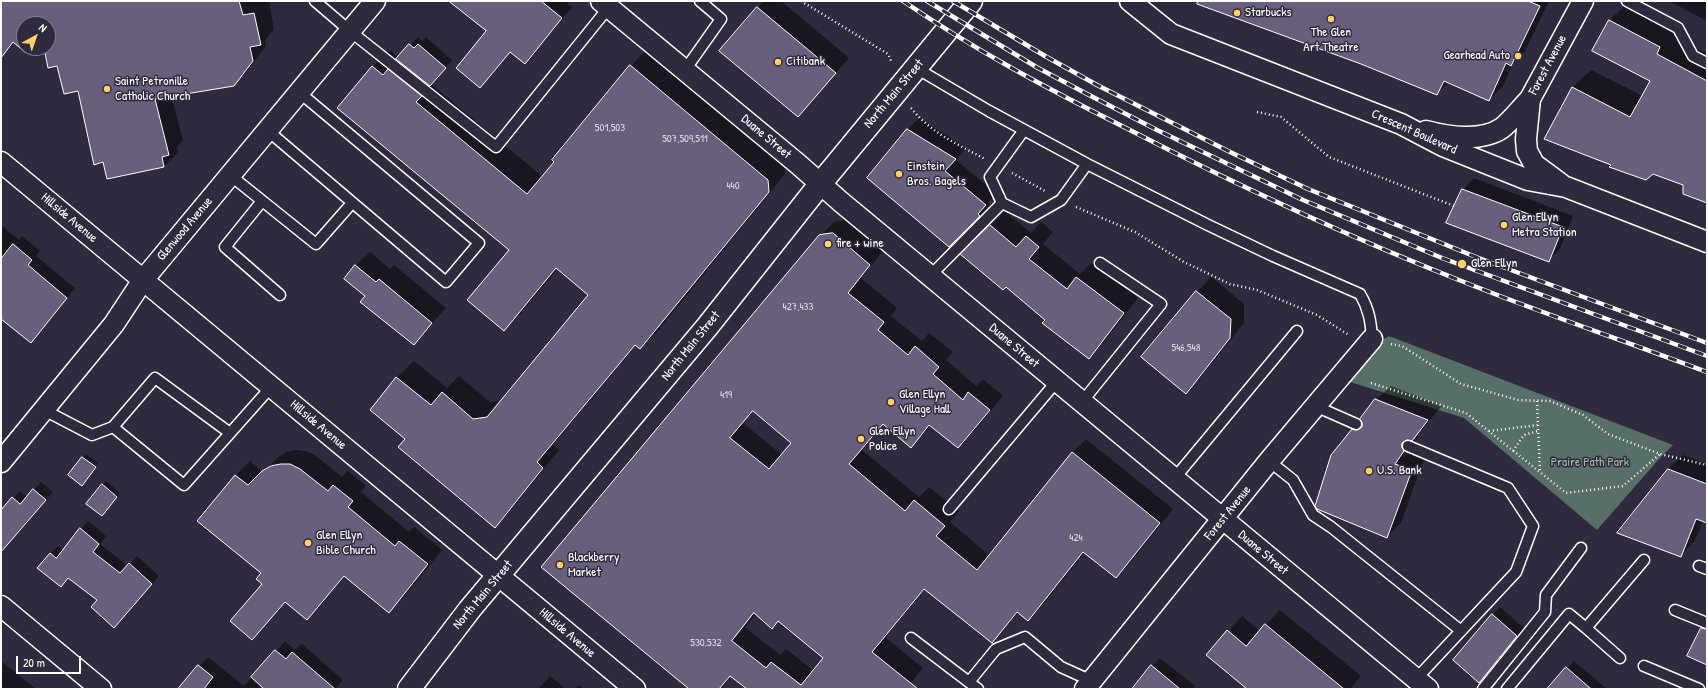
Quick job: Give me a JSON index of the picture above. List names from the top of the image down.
{
  "streets": {
    "street": [
      "Forest Avenue",
      "North Main Street",
      "Crescent Boulevard",
      "Duane Street",
      "Hillside Avenue",
      "Glenwood Avenue"
    ]
  },
  "crossings": [
    ["Forest Avenue", "Crescent Boulevard"],
    ["Forest Avenue", "Duane Street"],
    ["North Main Street", "Duane Street"],
    ["North Main Street", "Hillside Avenue"],
    ["Hillside Avenue", "Glenwood Avenue"]
  ],
  "parks": ["Praire Path Park"],
  "places": [
    "Starbucks",
    "The Glen Art Theatre",
    "Gearhead Auto",
    "Citibank",
    "Saint Petronille Catholic Church",
    "Einstein Bros. Bagels",
    "Glen Ellyn Metra Station",
    "fire + wine",
    "Glen Ellyn",
    "Glen Ellyn Village Hall",
    "Glen Ellyn Police",
    "U.S. Bank",
    "Glen Ellyn Bible Church",
    "Blackberry Market"
  ],
  "house_numbers": [
    "501,503",
    "507,509,511",
    "440",
    "427,433",
    "546,548",
    "419",
    "424",
    "530,532"
  ],
  "scale_bar": "20 m",
  "north": "top right"
}
